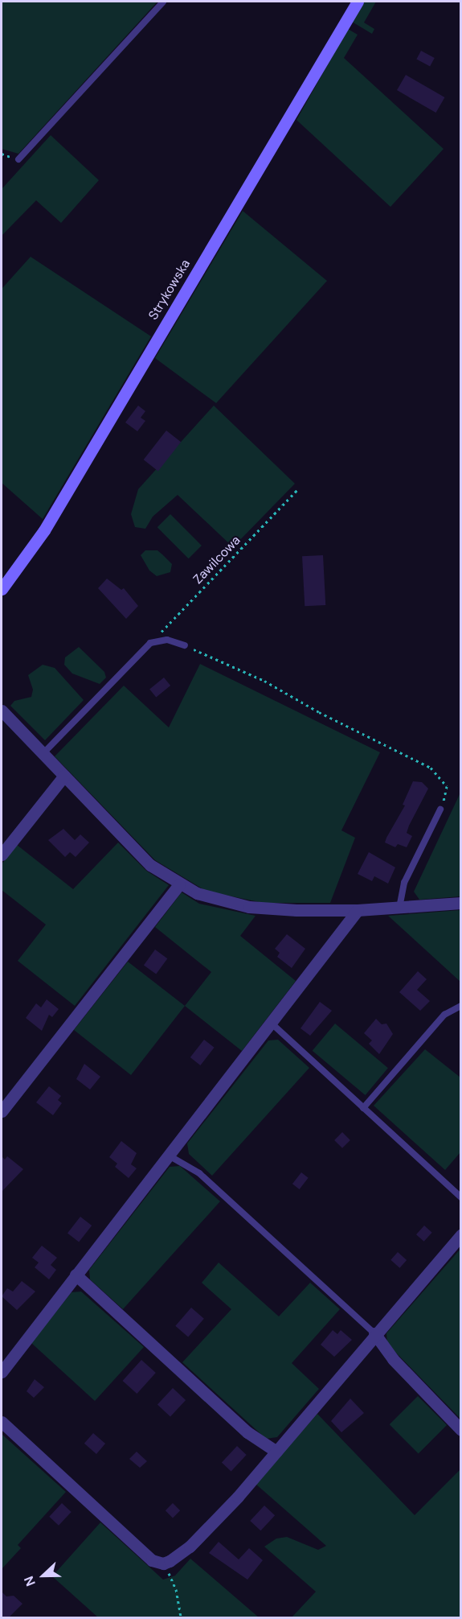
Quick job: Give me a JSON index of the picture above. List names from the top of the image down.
{
  "streets": {
    "street": ["Strykowska"],
    "path": ["Zawilcowa"]
  },
  "north": "left"
}
